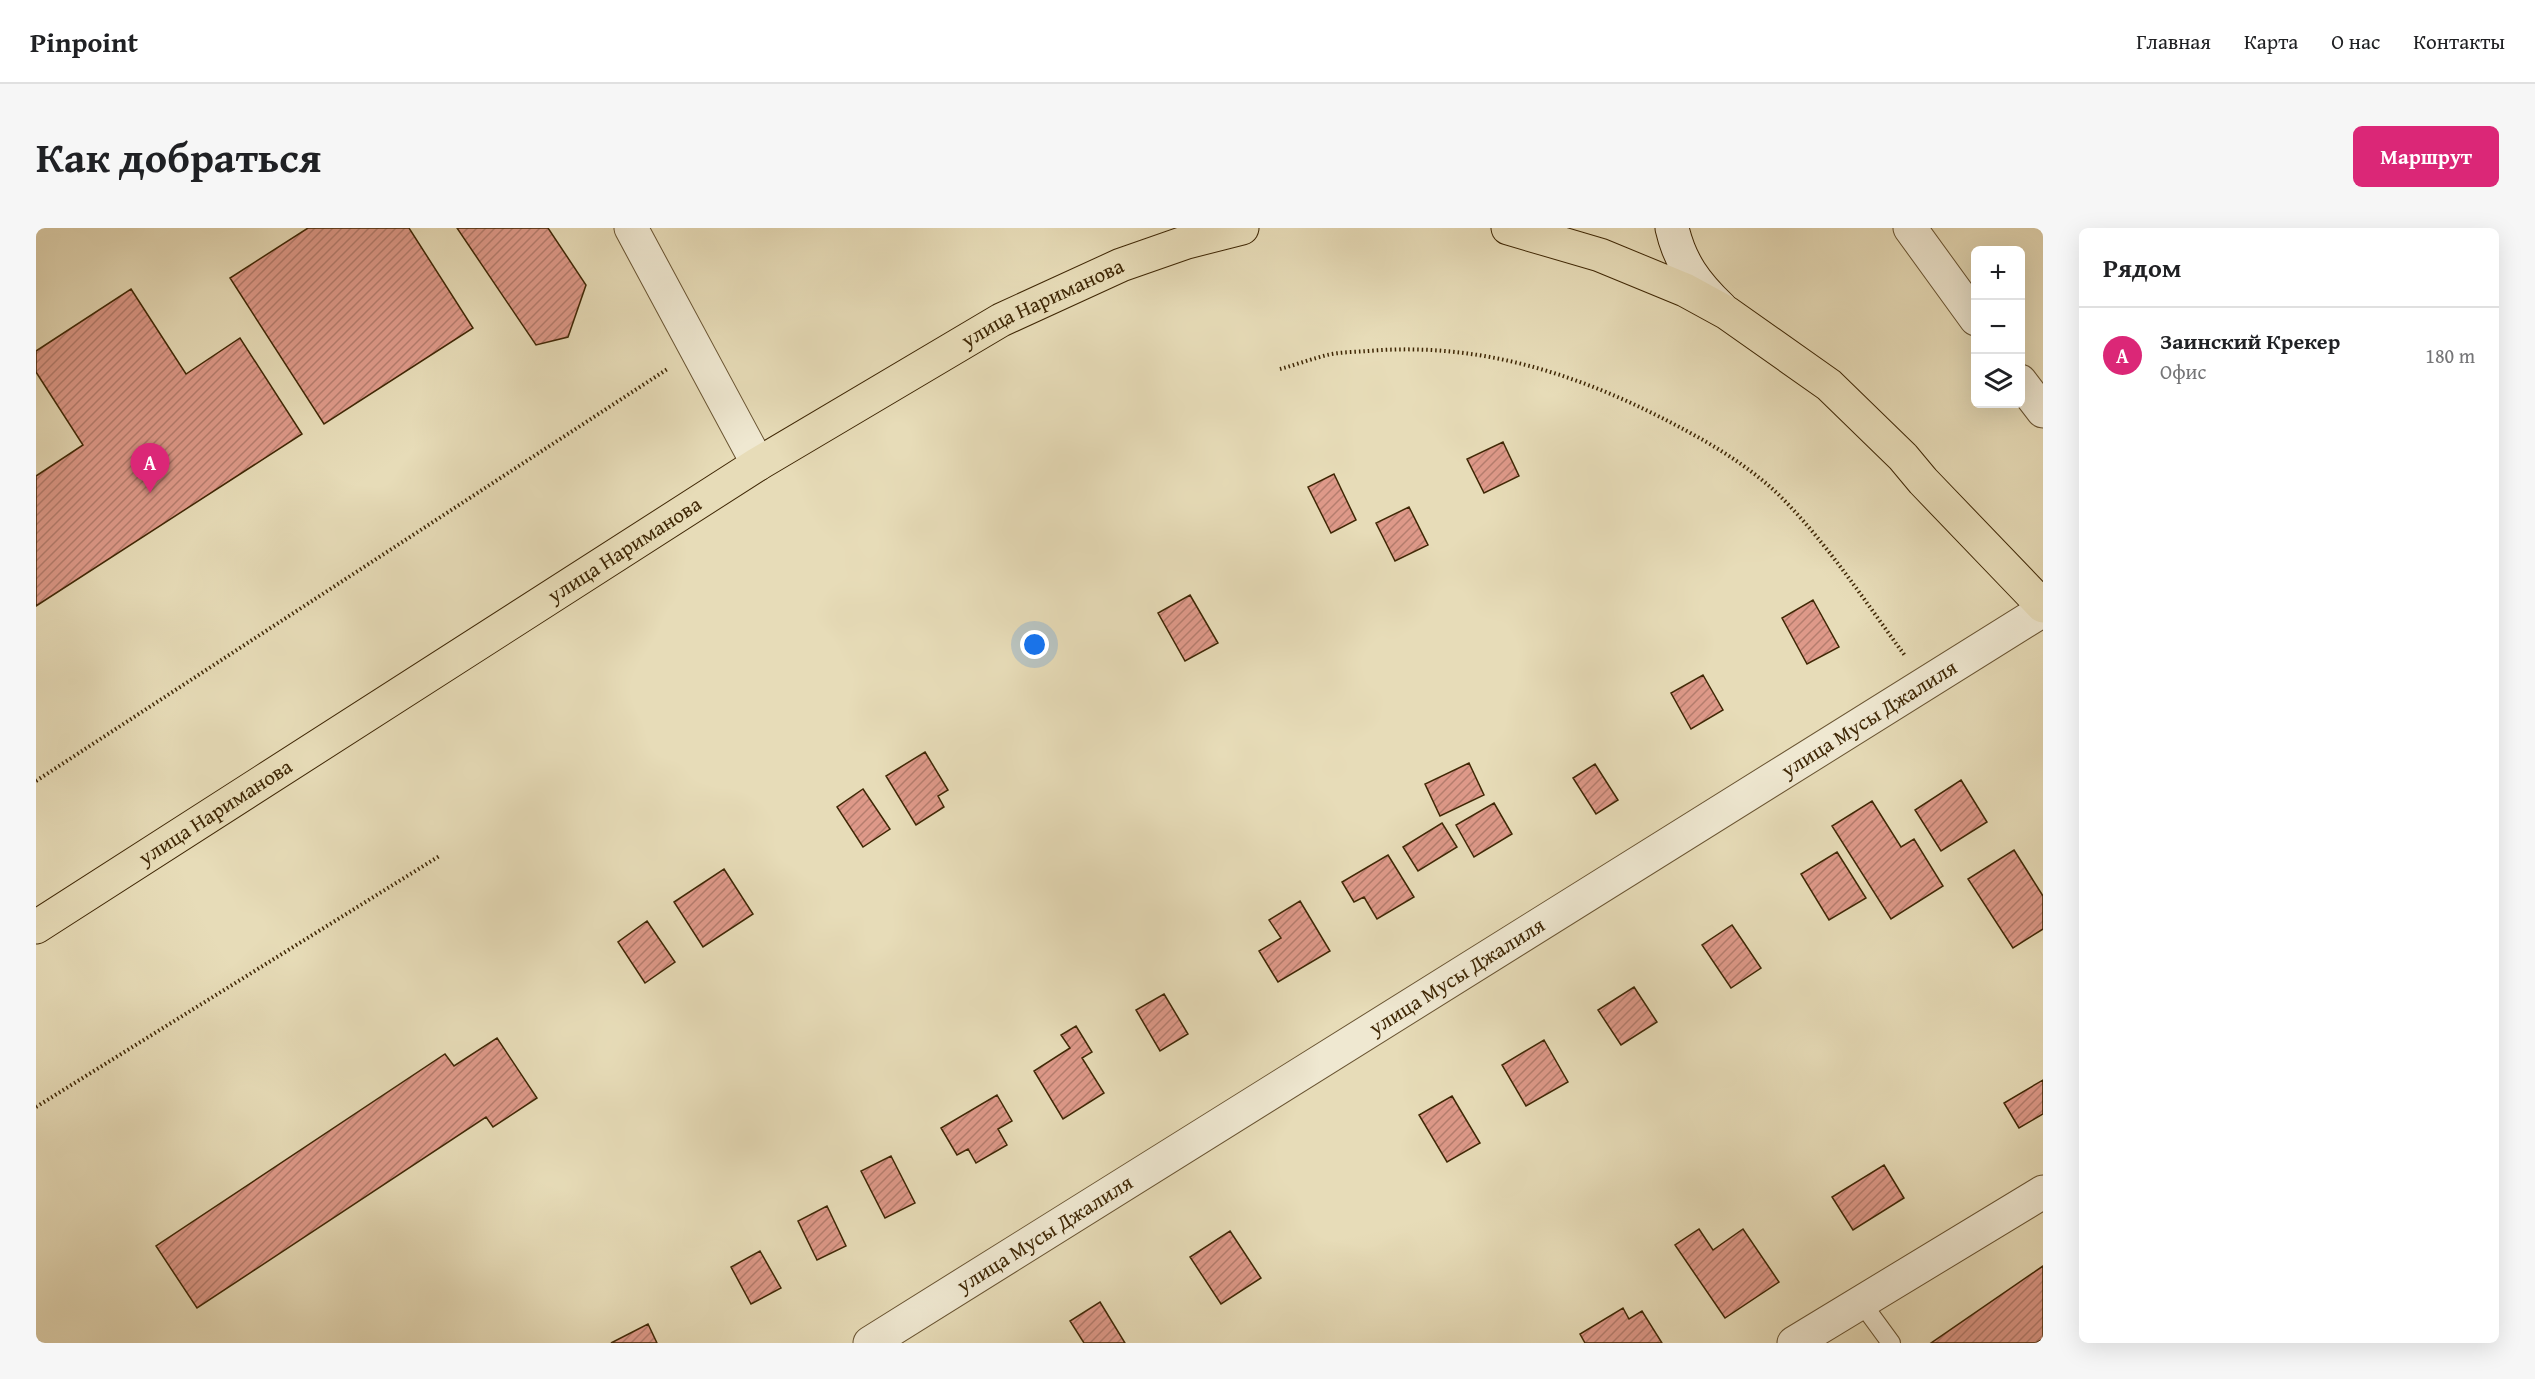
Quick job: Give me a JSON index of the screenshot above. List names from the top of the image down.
{
  "streets": {
    "main road": ["улица Нариманова"],
    "street": ["улица Мусы Джалиля"]
  },
  "page": {
    "header": "Pinpoint",
    "nav": [
      "Главная",
      "Карта",
      "О нас",
      "Контакты"
    ],
    "title": "Как добраться",
    "buttons": "Маршрут",
    "heading": "Рядом",
    "map_buttons": ["+", "−"],
    "list": [
      {
        "mark": "A",
        "name": "Заинский Крекер",
        "note": "Офис",
        "value": "180 m"
      }
    ],
    "pins": "A"
  }
}
